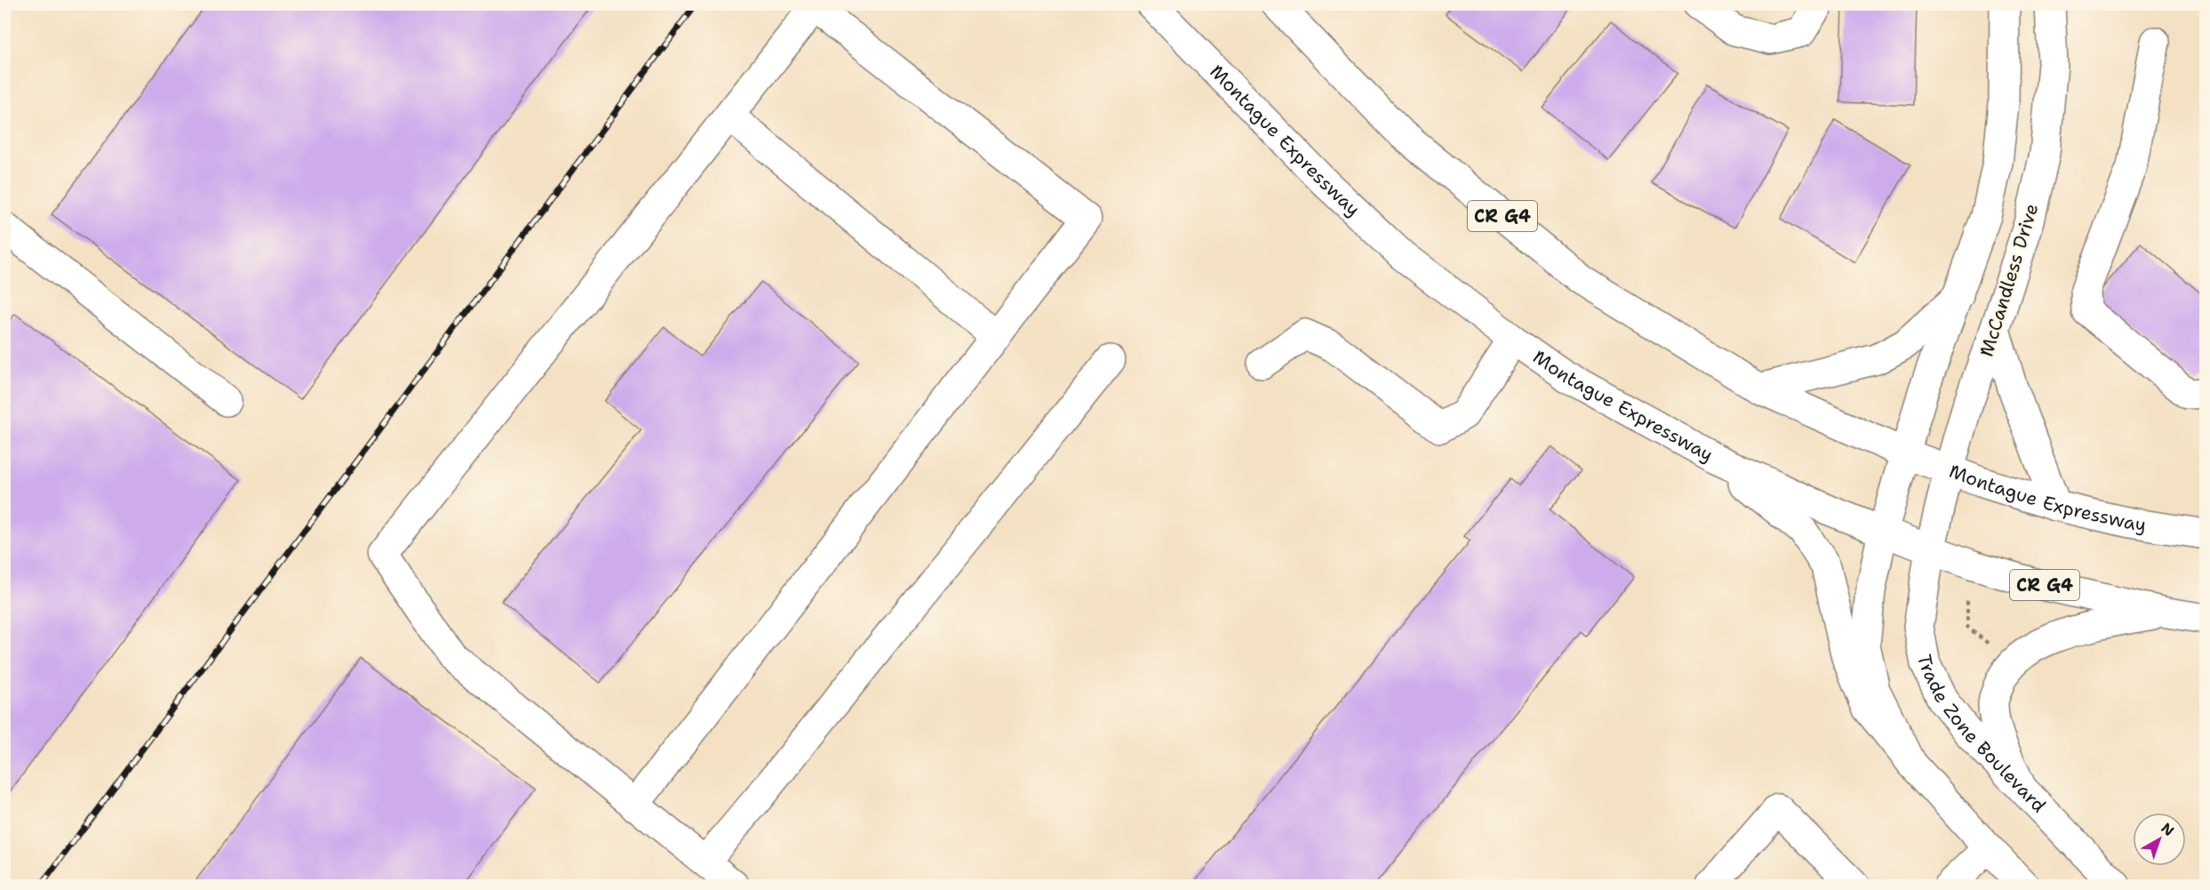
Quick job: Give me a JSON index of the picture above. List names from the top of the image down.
{
  "streets": {
    "main road": [
      "Montague Expressway",
      "CR G4",
      "McCandless Drive",
      "Trade Zone Boulevard"
    ]
  },
  "crossings": [
    ["Montague Expressway", "McCandless Drive"],
    ["Montague Expressway", "Trade Zone Boulevard"],
    ["McCandless Drive", "Trade Zone Boulevard"]
  ],
  "north": "top right"
}
